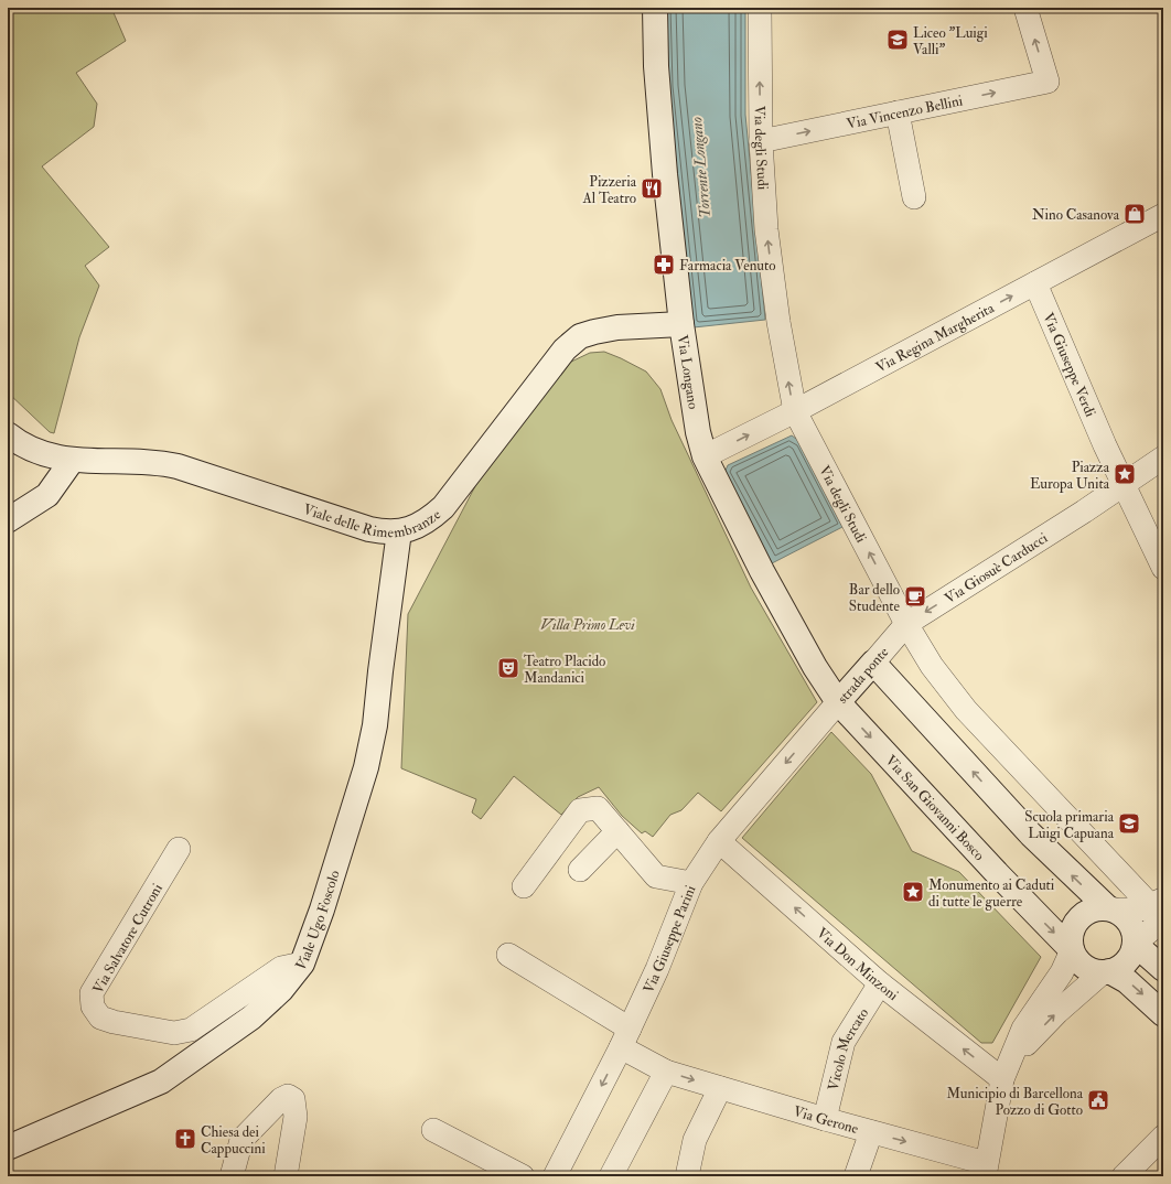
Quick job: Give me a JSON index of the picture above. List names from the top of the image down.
{
  "streets": {
    "street": [
      "Via Vincenzo Bellini",
      "Via degli Studi",
      "Via Regina Margherita",
      "Via Giuseppe Verdi",
      "Via Longano",
      "Viale delle Rimembranze",
      "Via Giosuè Carducci",
      "strada ponte",
      "Via San Giovanni Bosco",
      "Viale Ugo Foscolo",
      "Via Salvatore Cutroni",
      "Via Giuseppe Parini",
      "Via Don Minzoni",
      "Vicolo Mercato",
      "Via Gerone"
    ]
  },
  "crossings": [
    ["Via Vincenzo Bellini", "Via degli Studi"],
    ["Via degli Studi", "Via Regina Margherita"],
    ["Via degli Studi", "Via Giosuè Carducci"],
    ["Via degli Studi", "strada ponte"],
    ["Via Regina Margherita", "Via Giuseppe Verdi"],
    ["Via Regina Margherita", "Via Longano"],
    ["Via Giuseppe Verdi", "Via Giosuè Carducci"],
    ["Via Longano", "Viale delle Rimembranze"],
    ["Via Longano", "strada ponte"],
    ["Via Longano", "Via San Giovanni Bosco"],
    ["Viale delle Rimembranze", "Viale Ugo Foscolo"],
    ["Via Giosuè Carducci", "strada ponte"],
    ["strada ponte", "Via San Giovanni Bosco"],
    ["strada ponte", "Via Giuseppe Parini"],
    ["Viale Ugo Foscolo", "Via Salvatore Cutroni"],
    ["Via Giuseppe Parini", "Via Don Minzoni"],
    ["Via Giuseppe Parini", "Via Gerone"],
    ["Via Don Minzoni", "Vicolo Mercato"],
    ["Vicolo Mercato", "Via Gerone"]
  ],
  "one_way": [
    "Via Vincenzo Bellini",
    "Via degli Studi",
    "Via Regina Margherita",
    "Via Giosuè Carducci"
  ],
  "water": ["Torrente Longano"],
  "parks": ["Villa Primo Levi"],
  "places": {
    "school or university": ["Liceo \"Luigi Valli\"", "Scuola primaria Luigi Capuana"],
    "restaurant": ["Pizzeria Al Teatro"],
    "shop": ["Nino Casanova"],
    "pharmacy": ["Farmacia Venuto"],
    "place": ["Piazza Europa Unita", "Monumento ai Caduti di tutte le guerre"],
    "cafe": ["Bar dello Studente"],
    "theatre": ["Teatro Placido Mandanici"],
    "public building": ["Municipio di Barcellona Pozzo di Gotto"],
    "church": ["Chiesa dei Cappuccini"]
  }
}
